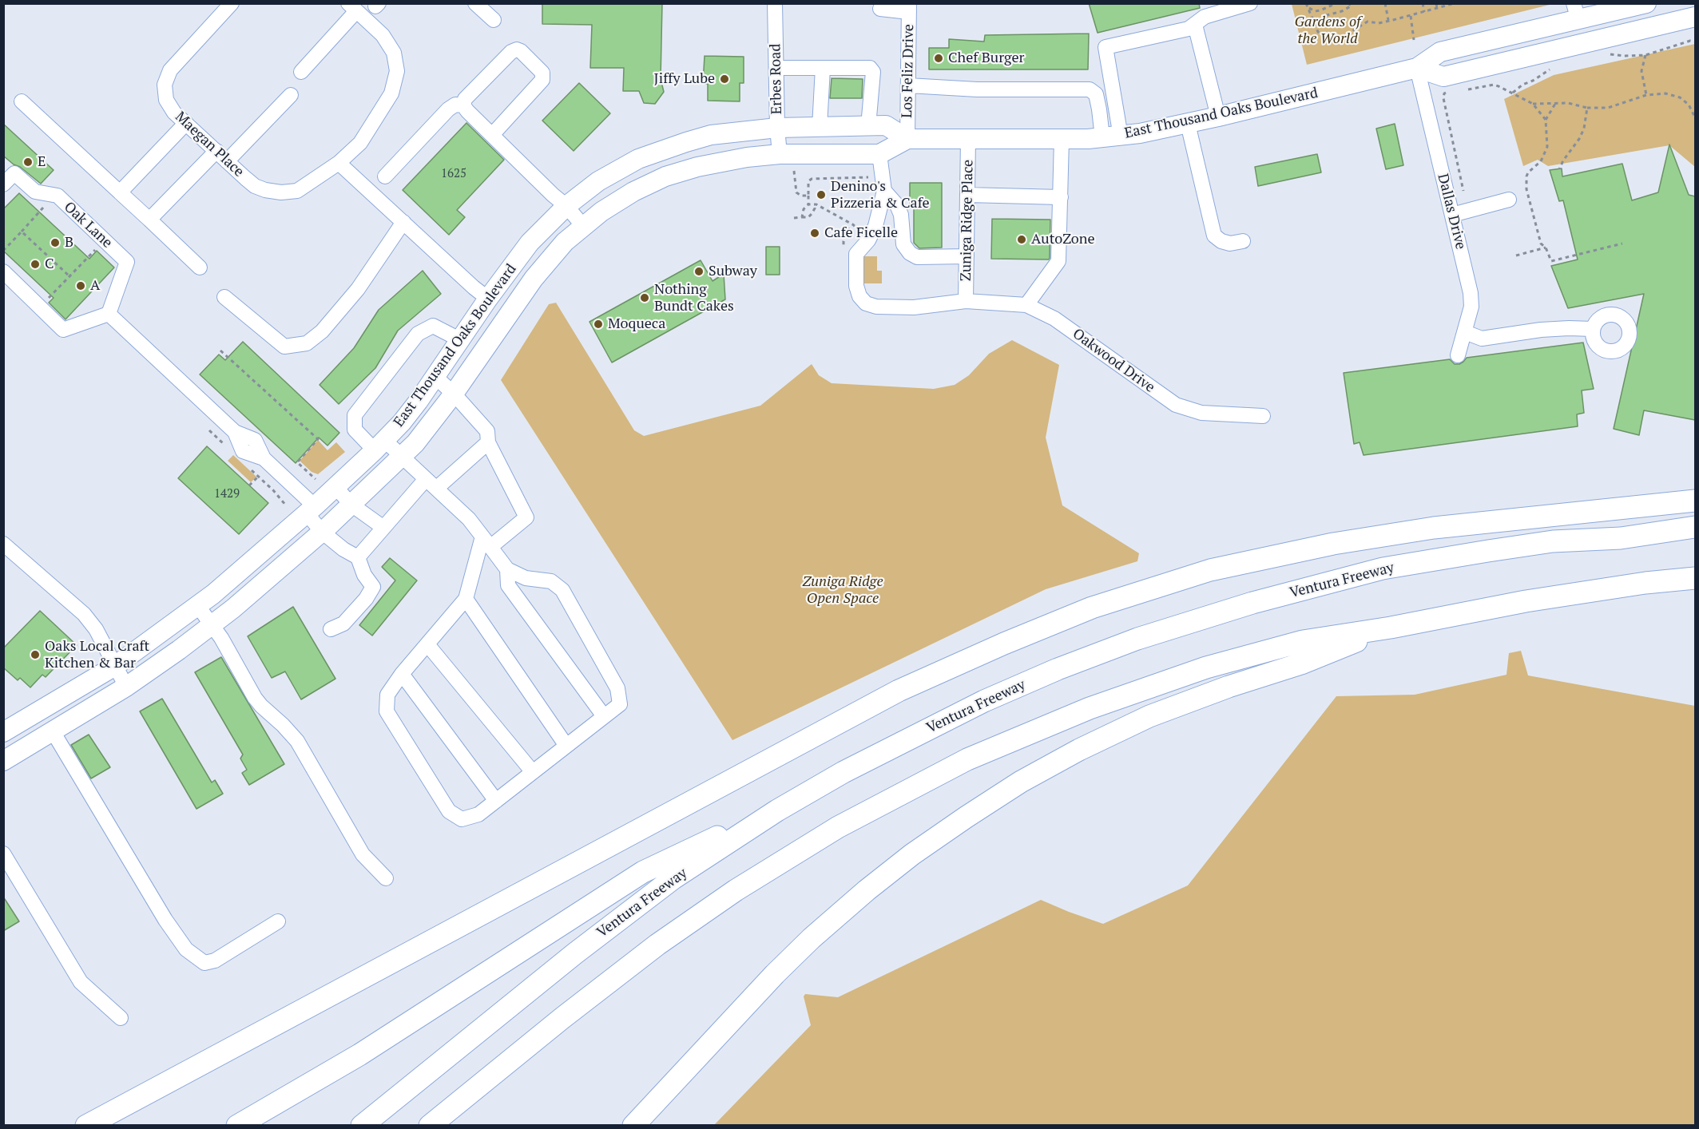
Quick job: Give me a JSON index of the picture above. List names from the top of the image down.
{
  "streets": {
    "highway": ["Ventura Freeway"],
    "main road": ["East Thousand Oaks Boulevard"],
    "street": [
      "Los Feliz Drive",
      "Erbes Road",
      "Maegan Place",
      "Dallas Drive",
      "Zuniga Ridge Place",
      "Oak Lane",
      "Oakwood Drive"
    ]
  },
  "crossings": [
    ["Los Feliz Drive", "East Thousand Oaks Boulevard"],
    ["Erbes Road", "East Thousand Oaks Boulevard"],
    ["East Thousand Oaks Boulevard", "Dallas Drive"],
    ["East Thousand Oaks Boulevard", "Zuniga Ridge Place"],
    ["Zuniga Ridge Place", "Oakwood Drive"]
  ],
  "parks": ["Gardens of the World", "Zuniga Ridge Open Space"],
  "places": [
    "Chef Burger",
    "Jiffy Lube",
    "E",
    "Denino's Pizzeria & Cafe",
    "Cafe Ficelle",
    "AutoZone",
    "B",
    "C",
    "Subway",
    "A",
    "Nothing Bundt Cakes",
    "Moqueca",
    "Oaks Local Craft Kitchen & Bar"
  ],
  "house_numbers": ["1625", "1429"]
}
